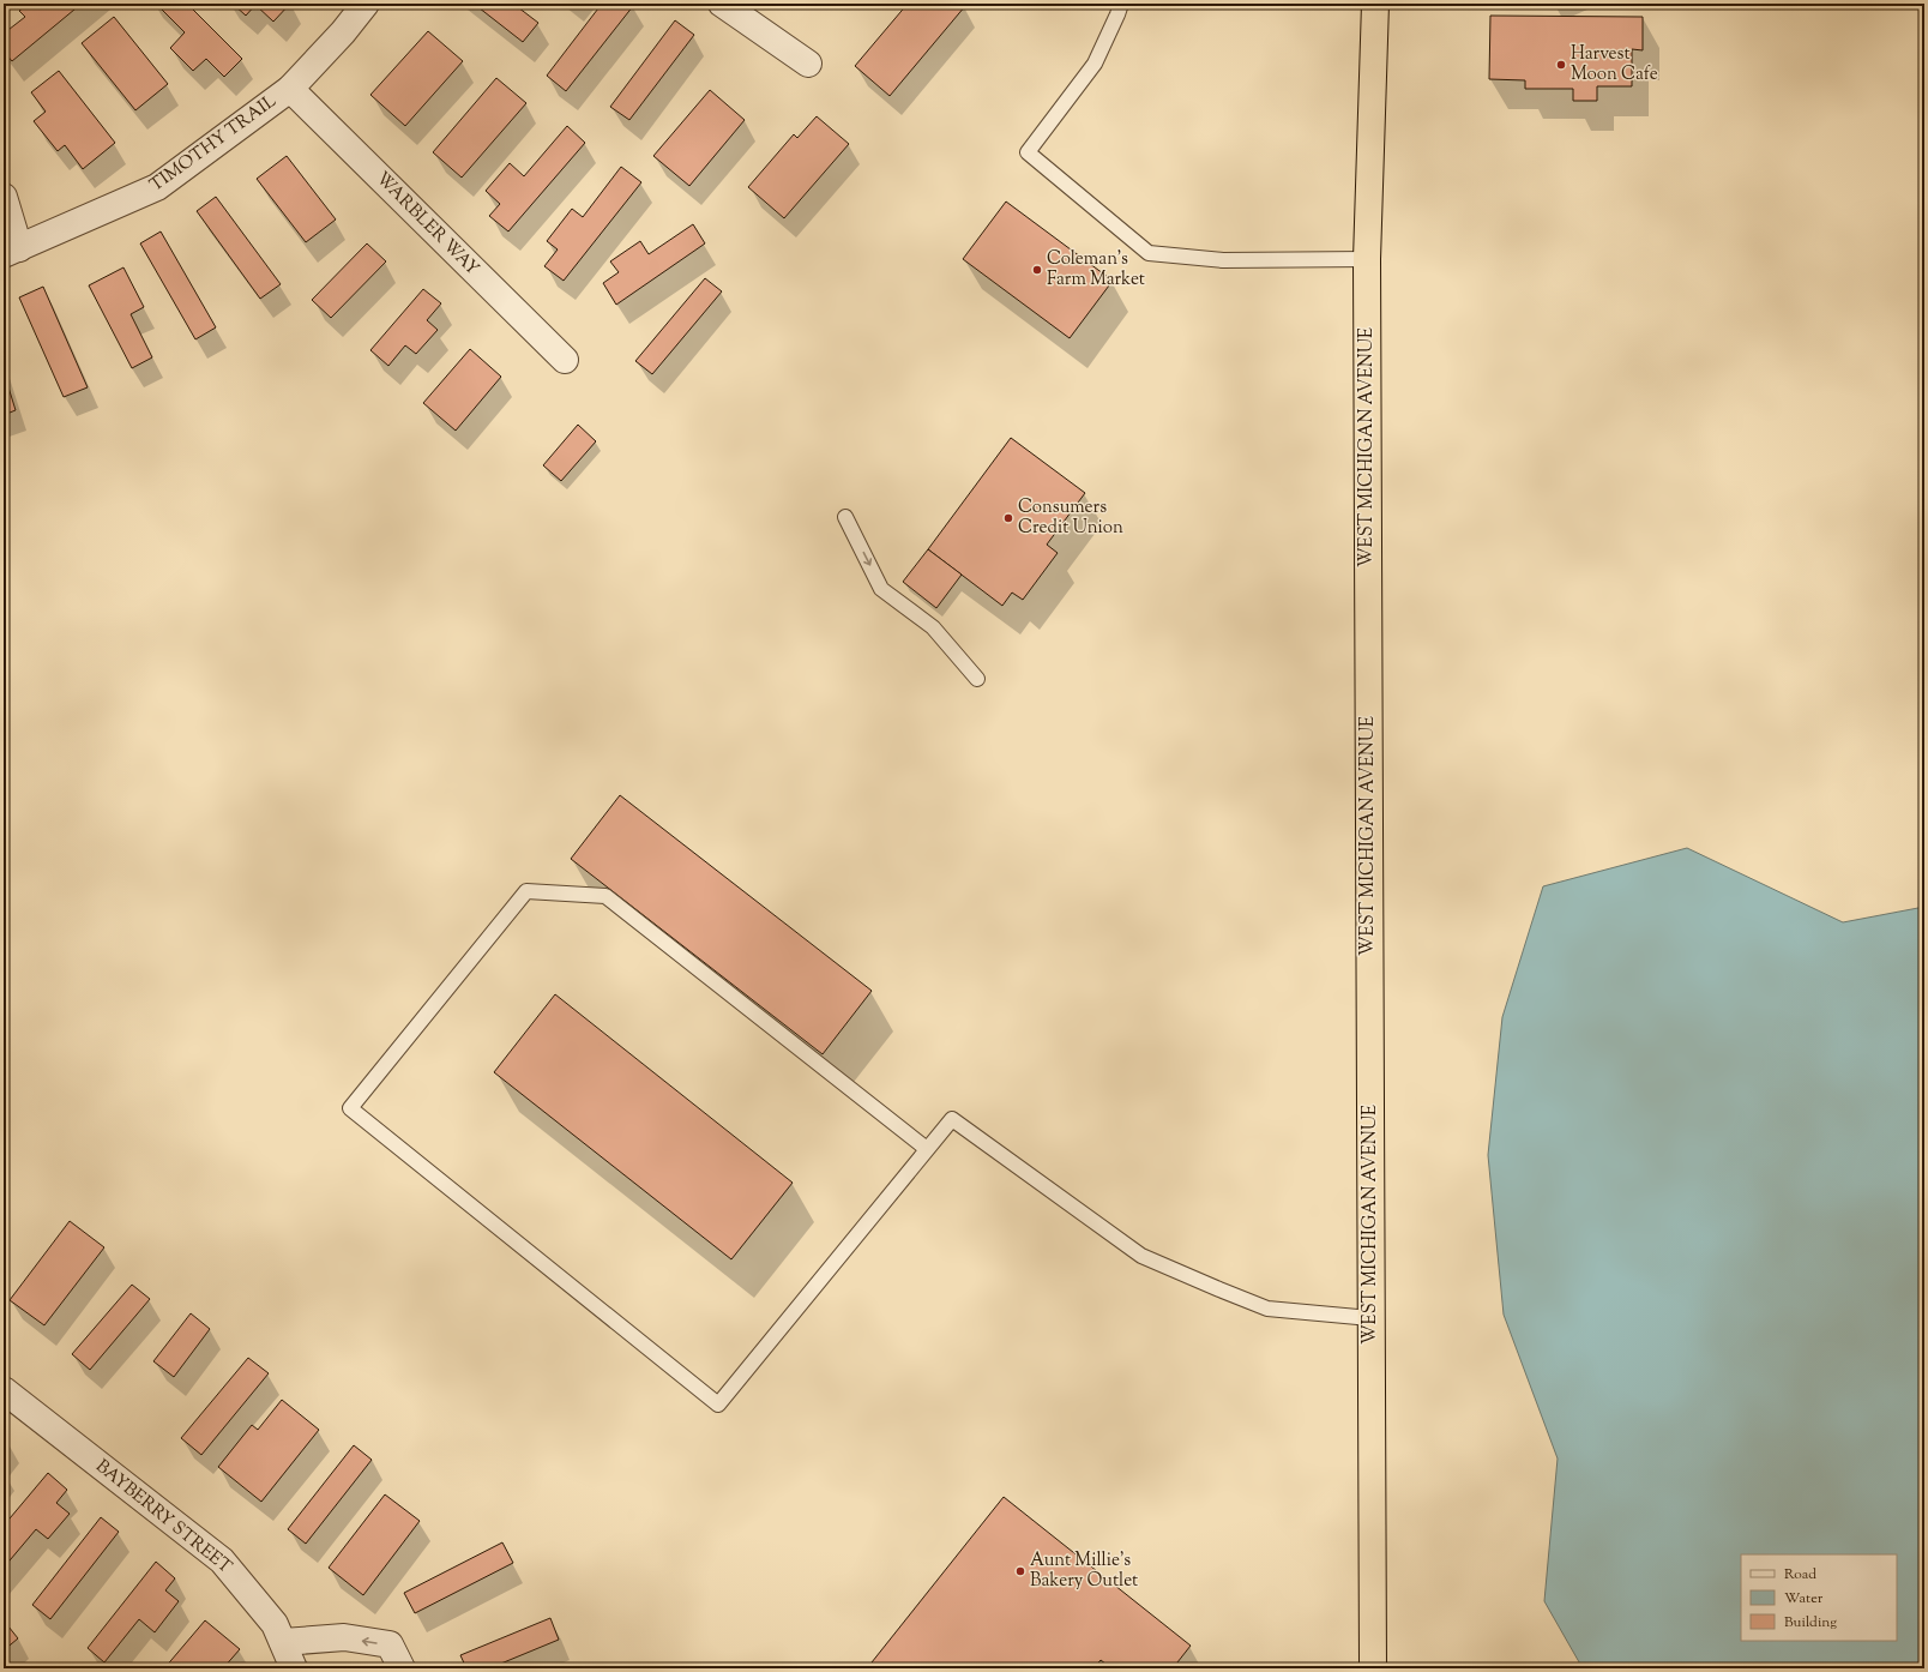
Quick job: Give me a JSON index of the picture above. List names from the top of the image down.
{
  "streets": {
    "highway": ["WEST MICHIGAN AVENUE"],
    "street": ["TIMOTHY TRAIL", "WARBLER WAY", "BAYBERRY STREET"]
  },
  "crossings": [
    ["TIMOTHY TRAIL", "WARBLER WAY"]
  ],
  "places": [
    "Harvest Moon Cafe",
    "Coleman's Farm Market",
    "Consumers Credit Union",
    "Aunt Millie’s Bakery Outlet"
  ],
  "legend": ["Road", "Water", "Building"]
}
